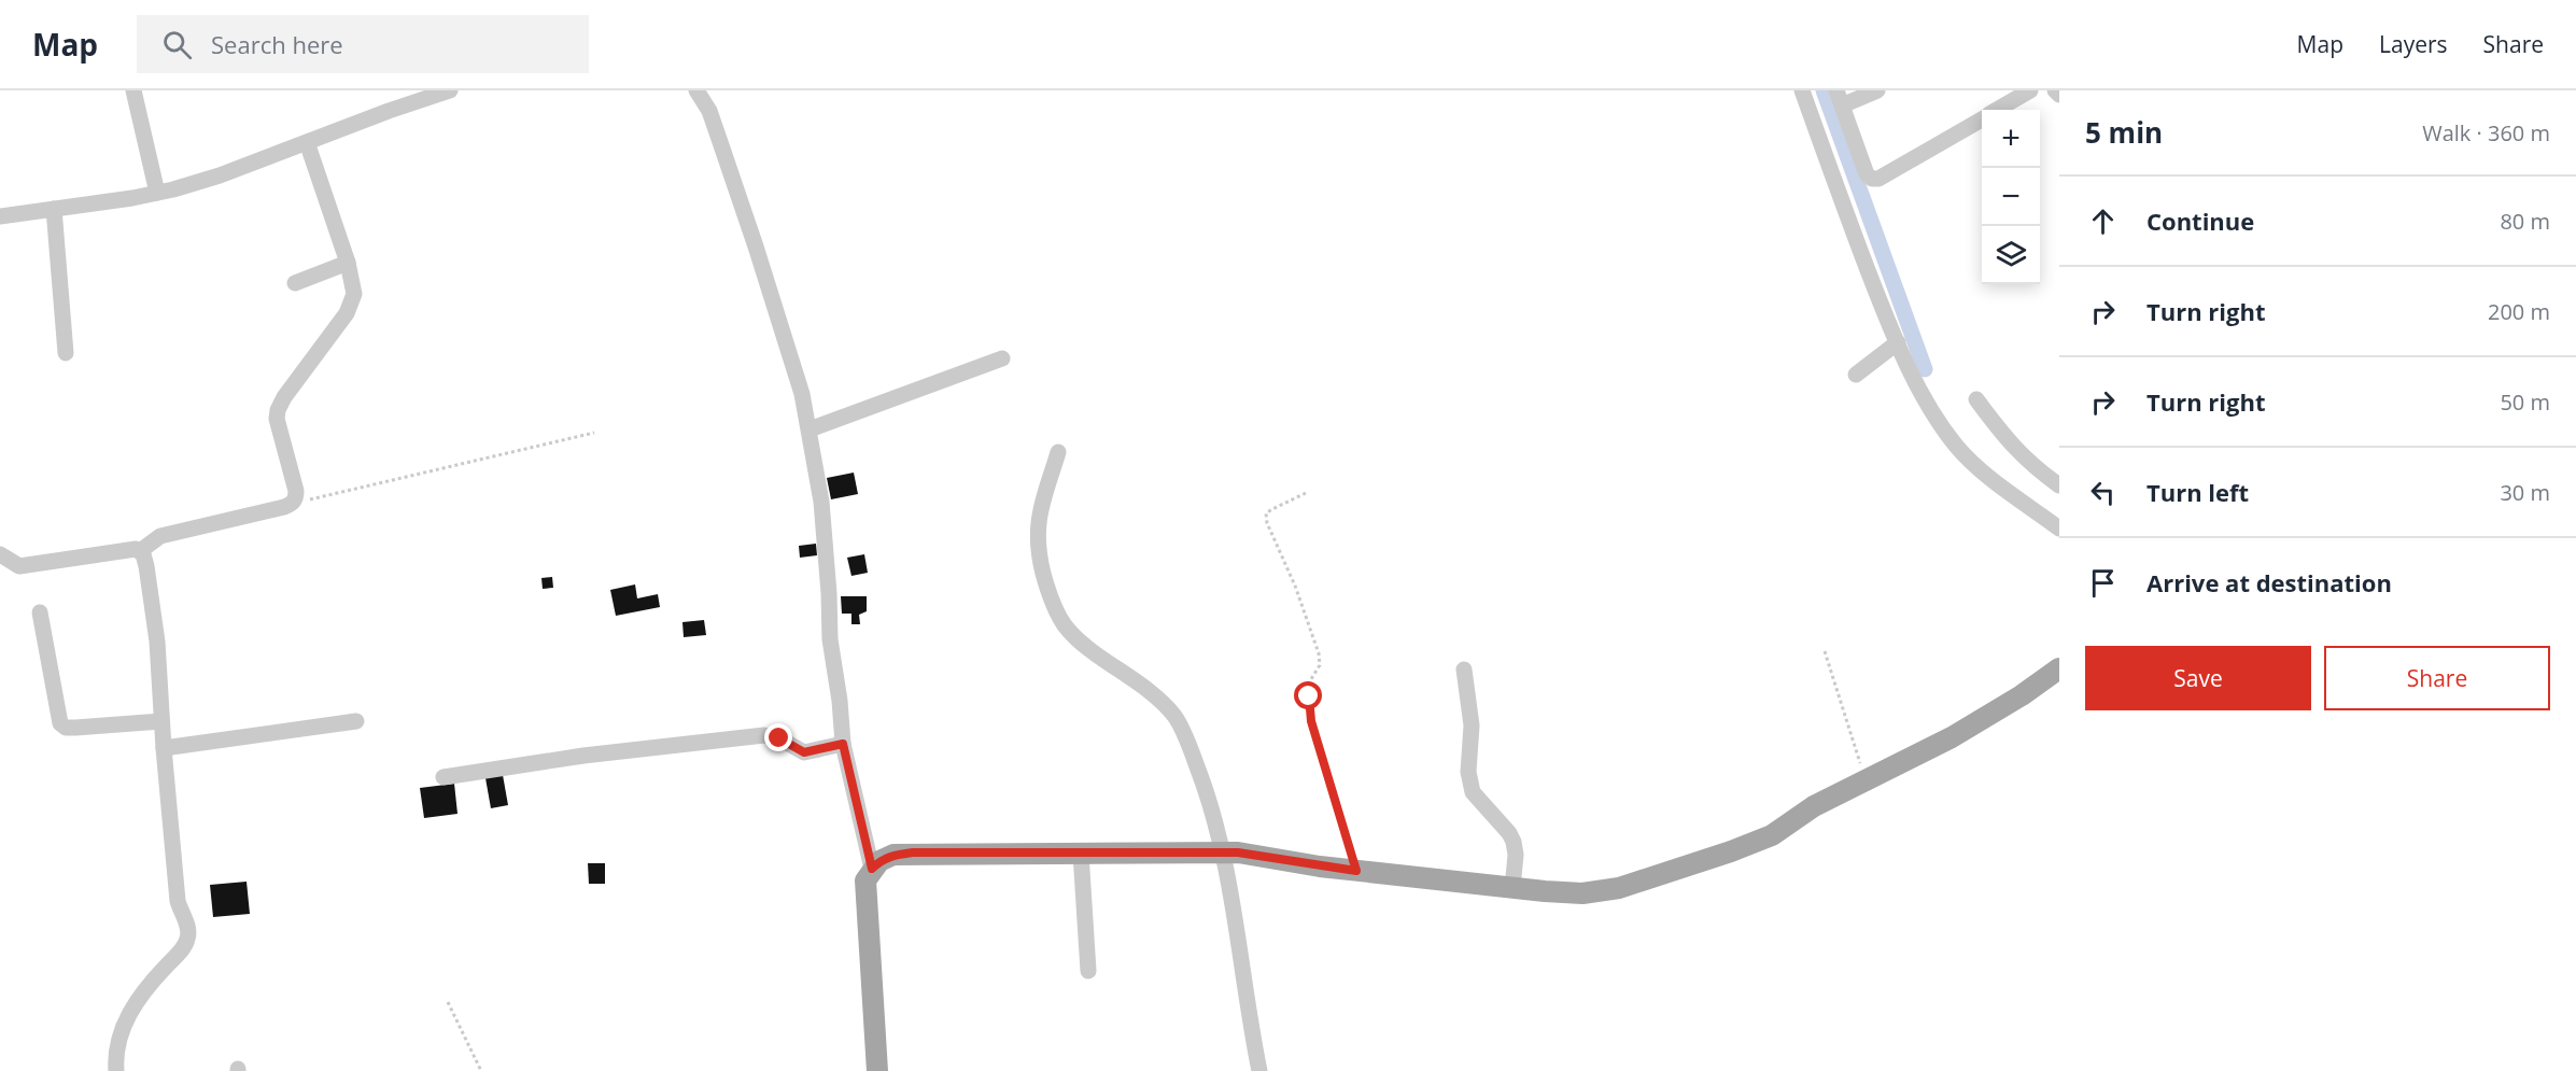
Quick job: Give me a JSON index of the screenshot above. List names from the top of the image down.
{
  "page": {
    "header": "Map",
    "search": "Search here",
    "nav": ["Map", "Layers", "Share"],
    "heading": ["5 min", "Walk · 360 m"],
    "map_buttons": ["+", "−"],
    "list": [
      ["Continue", "80 m"],
      ["Turn right", "200 m"],
      ["Turn right", "50 m"],
      ["Turn left", "30 m"],
      "Arrive at destination"
    ],
    "buttons": ["Save", "Share"]
  }
}
